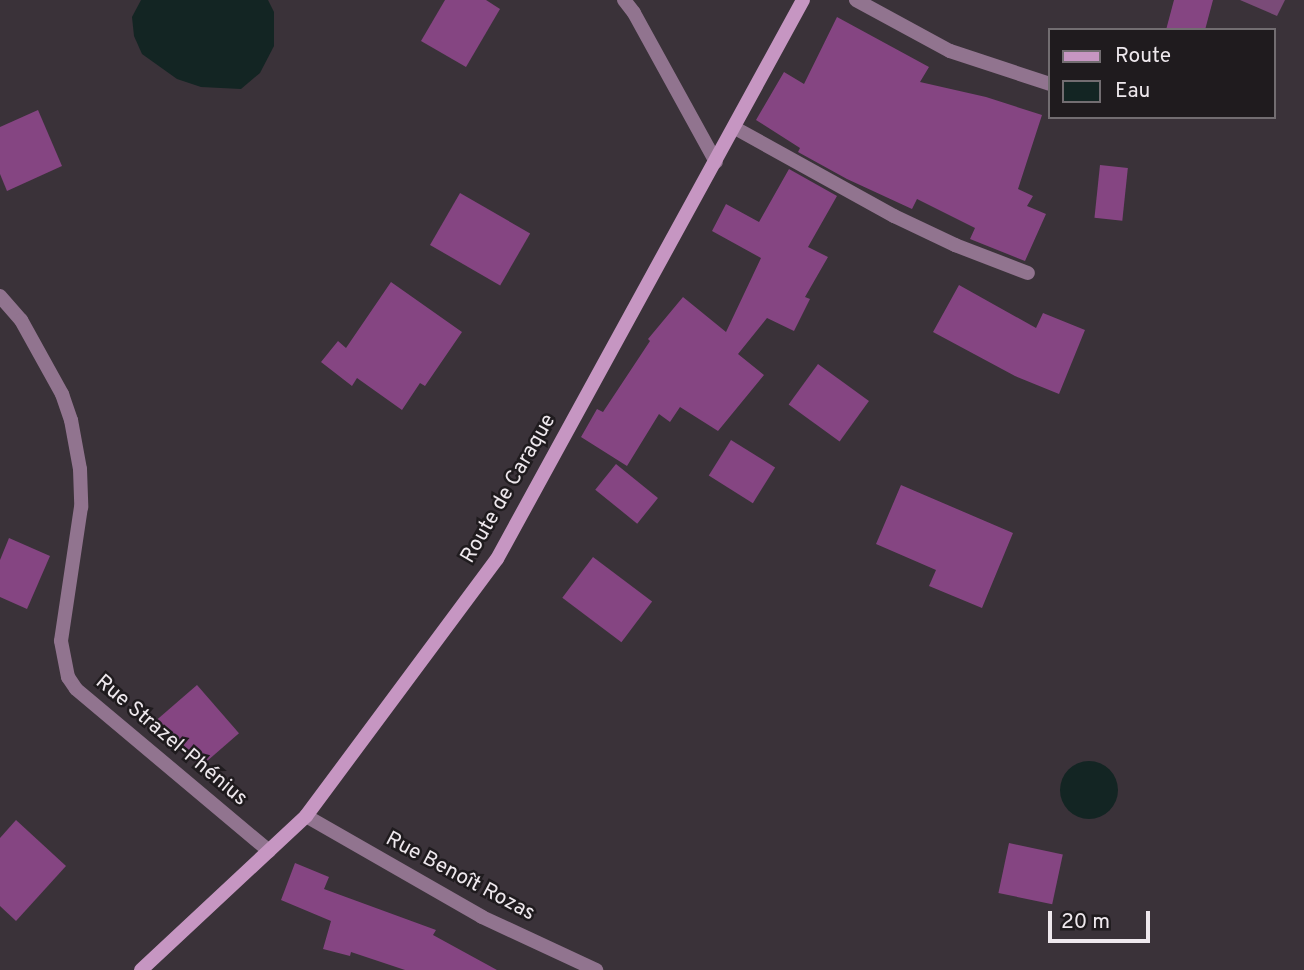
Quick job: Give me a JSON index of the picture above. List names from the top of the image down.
{
  "streets": {
    "street": ["Route de Caraque", "Rue Strazel-Phénius", "Rue Benoît Rozas"]
  },
  "crossings": [
    ["Route de Caraque", "Rue Strazel-Phénius"],
    ["Route de Caraque", "Rue Benoît Rozas"]
  ],
  "legend": ["Route", "Eau"],
  "scale_bar": "20 m"
}
